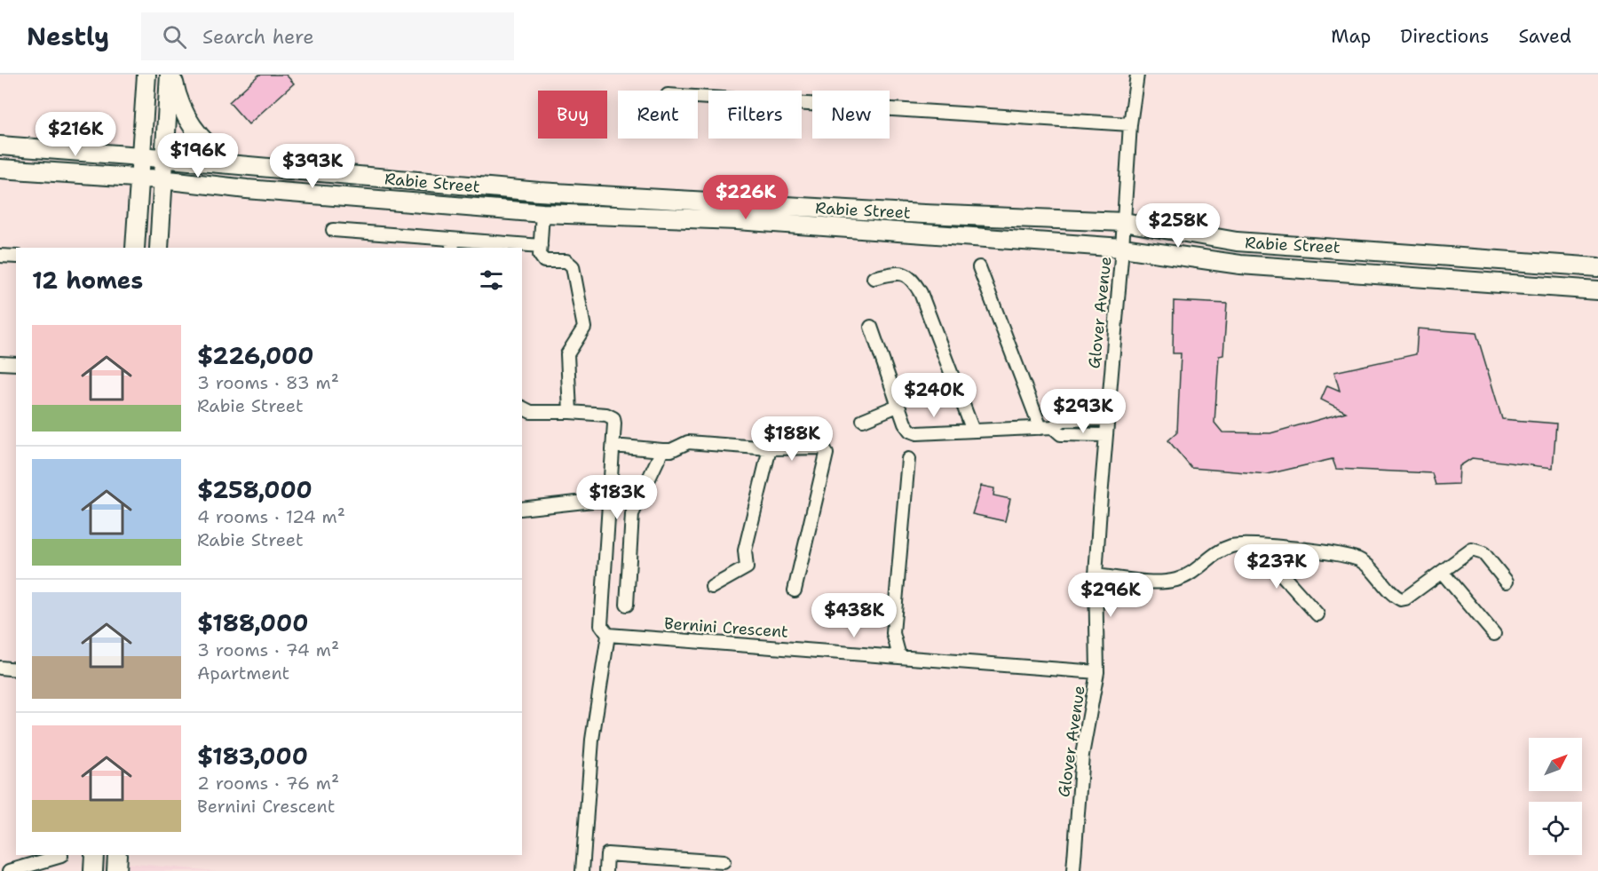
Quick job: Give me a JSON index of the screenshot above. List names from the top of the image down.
{
  "streets": {
    "main road": ["Rabie Street"],
    "street": ["Glover Avenue", "Bernini Crescent"]
  },
  "crossings": [
    ["Rabie Street", "Glover Avenue"],
    ["Glover Avenue", "Bernini Crescent"]
  ],
  "north": "top right",
  "page": {
    "header": "Nestly",
    "search": "Search here",
    "nav": ["Map", "Directions", "Saved"],
    "chip": [
      "Buy",
      "Rent",
      "Filters",
      "New"
    ],
    "price": [
      "$216K",
      "$196K",
      "$393K",
      "$226K",
      "$258K",
      "$240K",
      "$293K",
      "$188K",
      "$183K",
      "$237K",
      "$296K",
      "$438K"
    ],
    "heading": "12 homes",
    "list": [
      {
        "name": "$226,000",
        "note": "3 rooms · 83 m² · Rabie Street"
      },
      {
        "name": "$258,000",
        "note": "4 rooms · 124 m² · Rabie Street"
      },
      {
        "name": "$188,000",
        "note": "3 rooms · 74 m² · Apartment"
      },
      {
        "name": "$183,000",
        "note": "2 rooms · 76 m² · Bernini Crescent"
      }
    ]
  }
}
